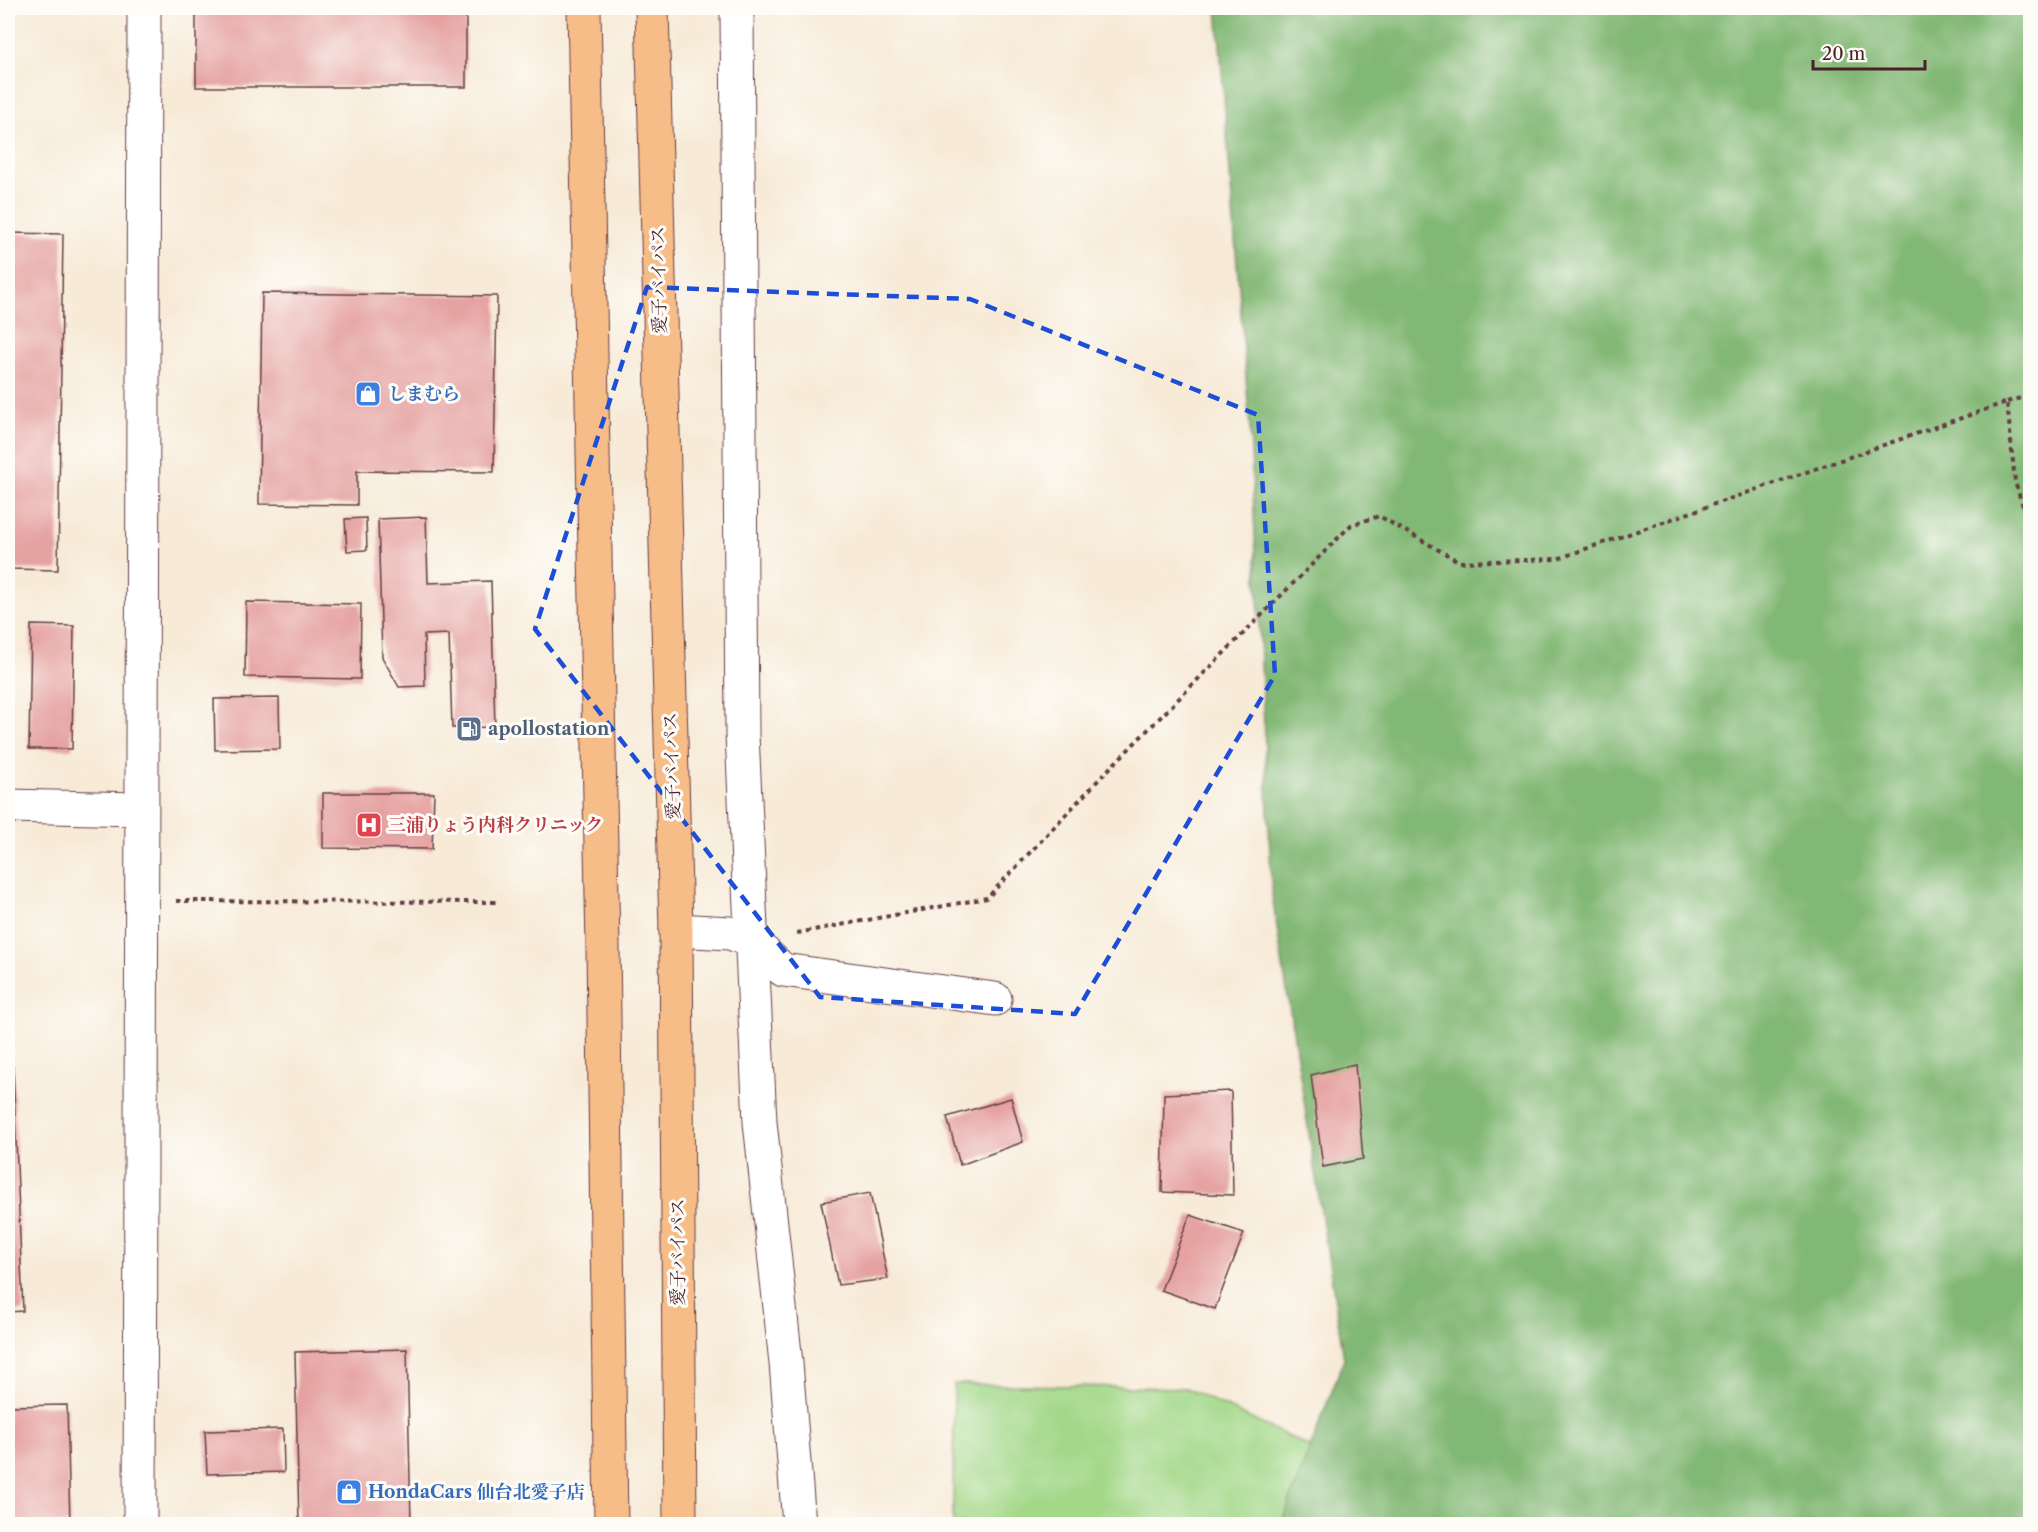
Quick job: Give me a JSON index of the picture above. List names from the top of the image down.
{
  "streets": {
    "highway": ["愛子バイパス"]
  },
  "places": {
    "shop": ["しまむら", "HondaCars 仙台北愛子店"],
    "fuel station": ["apollostation"],
    "hospital": ["三浦りょう内科クリニック"]
  },
  "scale_bar": "20 m"
}
